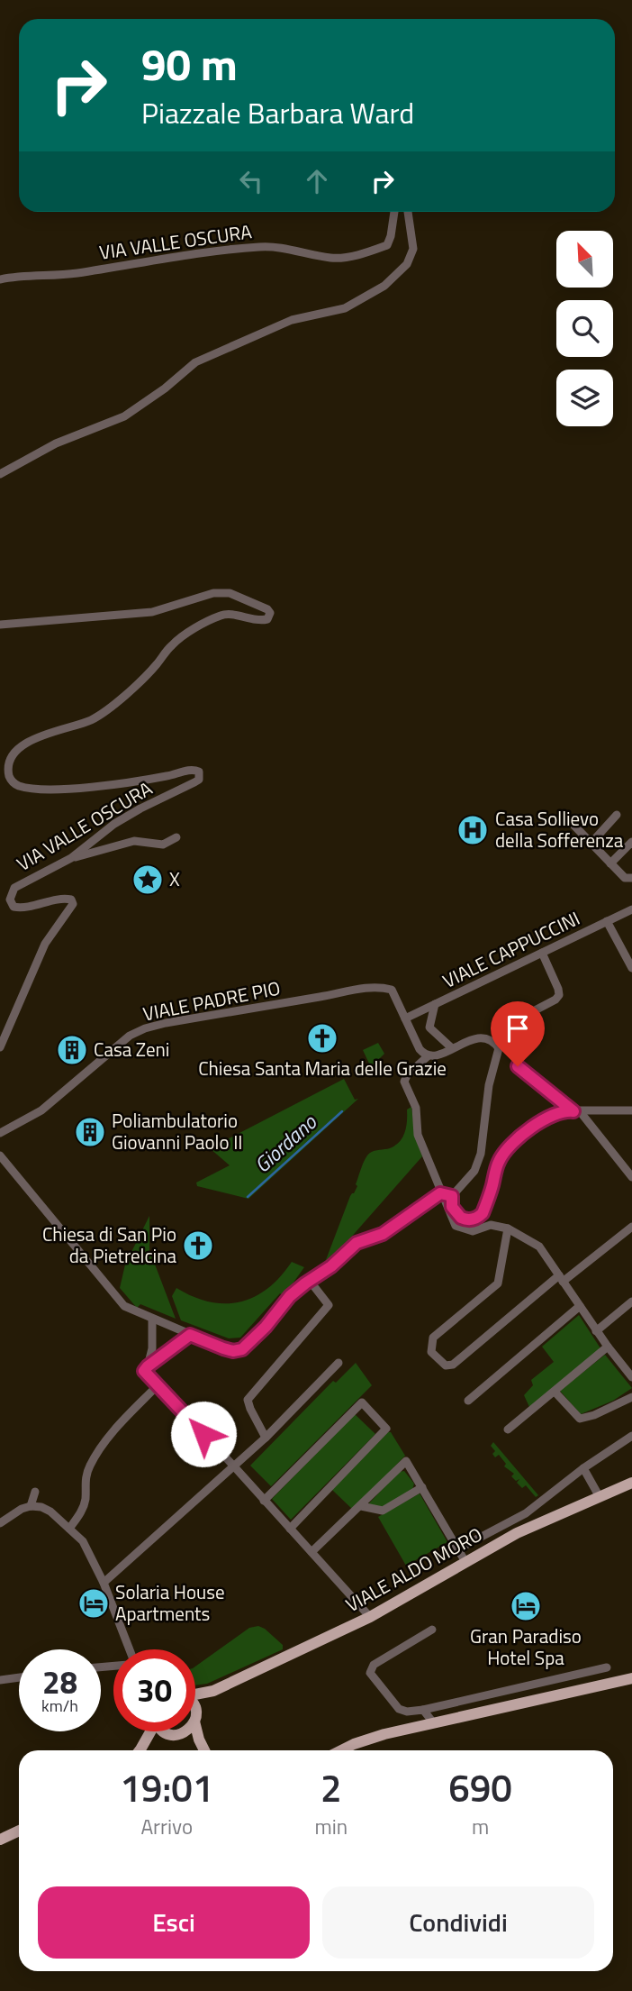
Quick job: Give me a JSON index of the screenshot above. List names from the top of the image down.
{
  "streets": {
    "main road": ["VIALE ALDO MORO"],
    "street": ["VIA VALLE OSCURA", "VIALE CAPPUCCINI", "VIALE PADRE PIO"]
  },
  "crossings": [
    ["VIALE CAPPUCCINI", "VIALE PADRE PIO"]
  ],
  "water": ["Giordano"],
  "places": {
    "hospital": ["Casa Sollievo della Sofferenza"],
    "place": ["X"],
    "church": ["Chiesa Santa Maria delle Grazie", "Chiesa di San Pio da Pietrelcina"],
    "building": ["Casa Zeni", "Poliambulatorio Giovanni Paolo II"],
    "hotel": ["Solaria House Apartments", "Gran Paradiso Hotel Spa"]
  },
  "north": "top left",
  "page": {
    "turn": ["90 m", "Piazzale Barbara Ward"],
    "speed": "28 km/h",
    "limit": "30",
    "eta": [
      "19:01",
      "Arrivo",
      "2",
      "min",
      "690",
      "m"
    ],
    "buttons": ["Esci", "Condividi"]
  }
}
